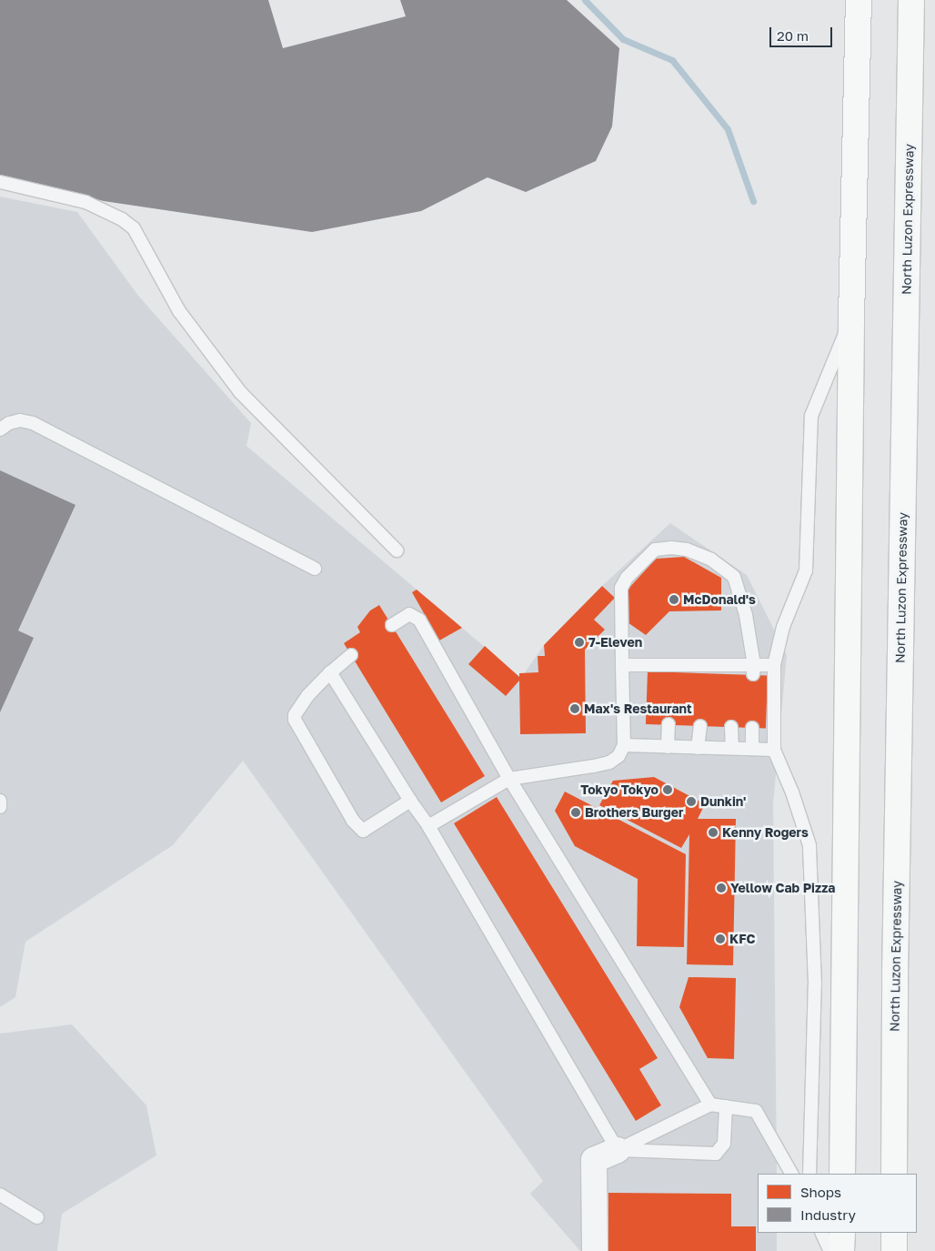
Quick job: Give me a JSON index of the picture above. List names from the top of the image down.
{
  "streets": {
    "highway": ["North Luzon Expressway"]
  },
  "places": [
    "McDonald's",
    "7-Eleven",
    "Max's Restaurant",
    "Tokyo Tokyo",
    "Dunkin'",
    "Brothers Burger",
    "Kenny Rogers",
    "Yellow Cab Pizza",
    "KFC"
  ],
  "legend": ["Shops", "Industry"],
  "scale_bar": "20 m"
}
